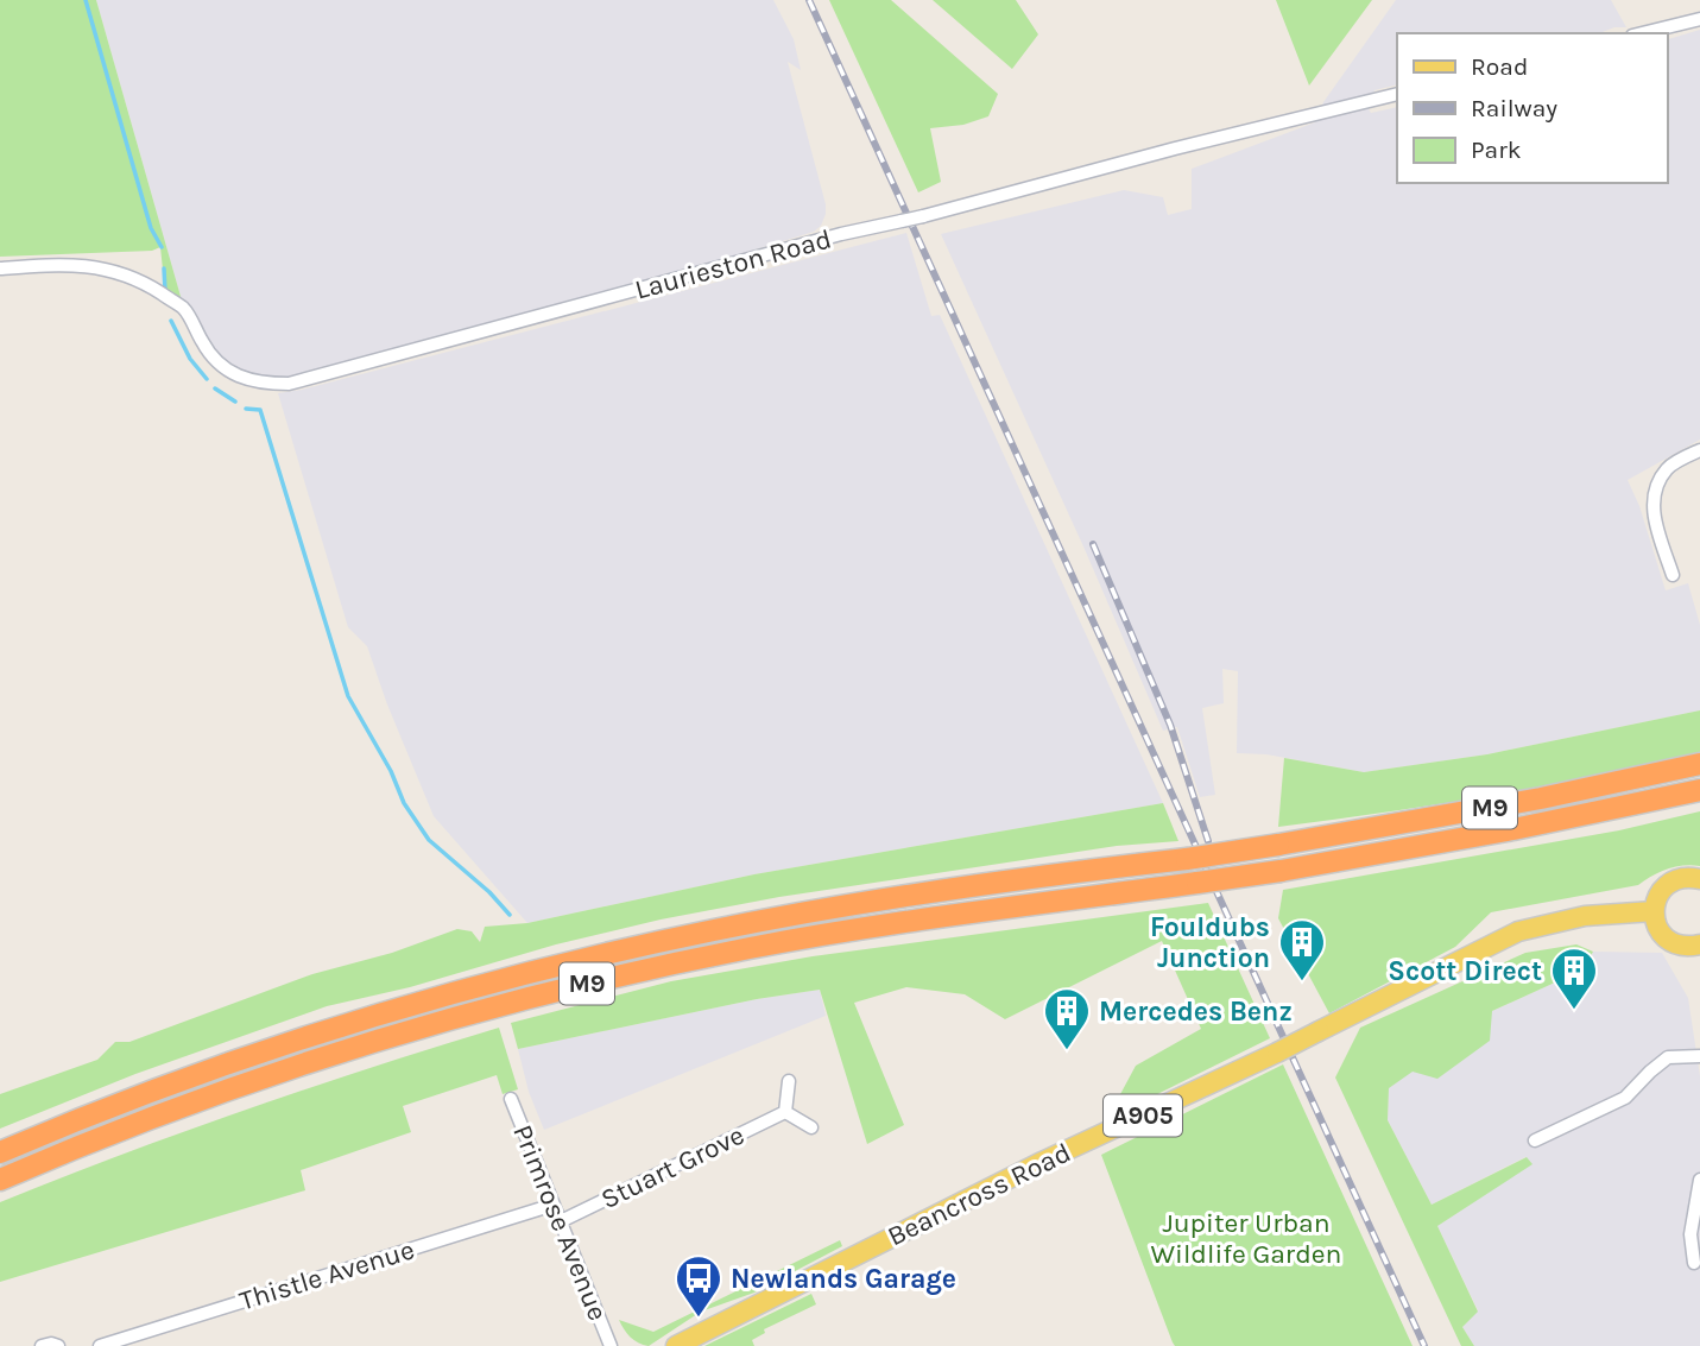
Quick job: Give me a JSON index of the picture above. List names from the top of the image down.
{
  "streets": {
    "highway": ["M9"],
    "main road": ["A905", "Beancross Road"],
    "street": [
      "Laurieston Road",
      "Stuart Grove",
      "Primrose Avenue",
      "Thistle Avenue"
    ]
  },
  "crossings": [
    ["Stuart Grove", "Primrose Avenue"],
    ["Primrose Avenue", "Thistle Avenue"]
  ],
  "parks": ["Jupiter Urban Wildlife Garden"],
  "places": {
    "building": ["Fouldubs Junction", "Scott Direct", "Mercedes Benz"],
    "bus stop": ["Newlands Garage"]
  },
  "legend": ["Road", "Railway", "Park"]
}
